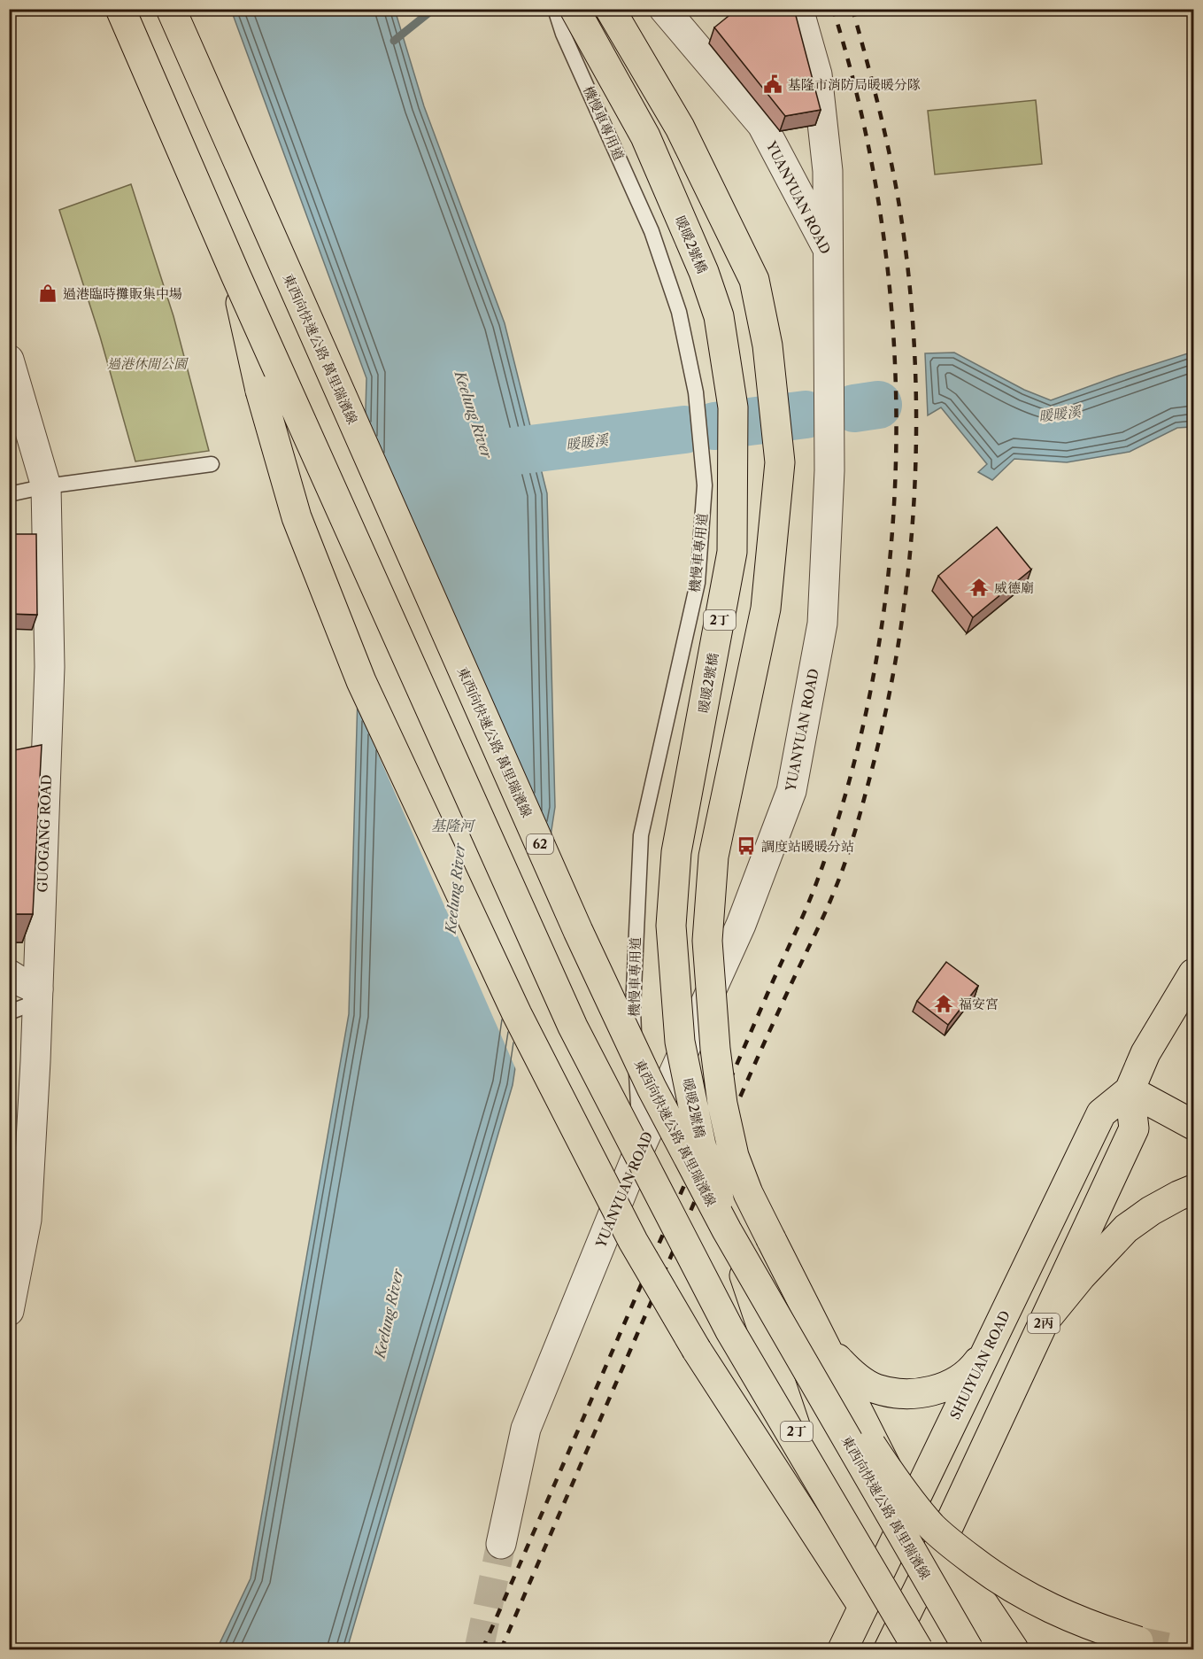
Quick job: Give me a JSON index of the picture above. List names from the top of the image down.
{
  "streets": {
    "main road": [
      "暖暖2號橋",
      "東西向快速公路 萬里瑞濱線",
      "2丁",
      "62",
      "2丙",
      "SHUIYUAN ROAD"
    ],
    "street": ["YUANYUAN ROAD", "GUOGANG ROAD"],
    "lane": ["機慢車專用道"]
  },
  "crossings": [
    ["機慢車專用道", "YUANYUAN ROAD"],
    ["暖暖2號橋", "東西向快速公路 萬里瑞濱線"],
    ["暖暖2號橋", "2丁"],
    ["東西向快速公路 萬里瑞濱線", "2丁"],
    ["2丁", "SHUIYUAN ROAD"]
  ],
  "water": ["暖暖溪", "Keelung River", "基隆河"],
  "parks": ["過港休閒公園"],
  "places": {
    "public building": ["基隆市消防局暖暖分隊"],
    "shop": ["過港臨時攤販集中場"],
    "temple": ["威德廟", "福安宮"],
    "bus stop": ["調度站暖暖分站"]
  }
}
